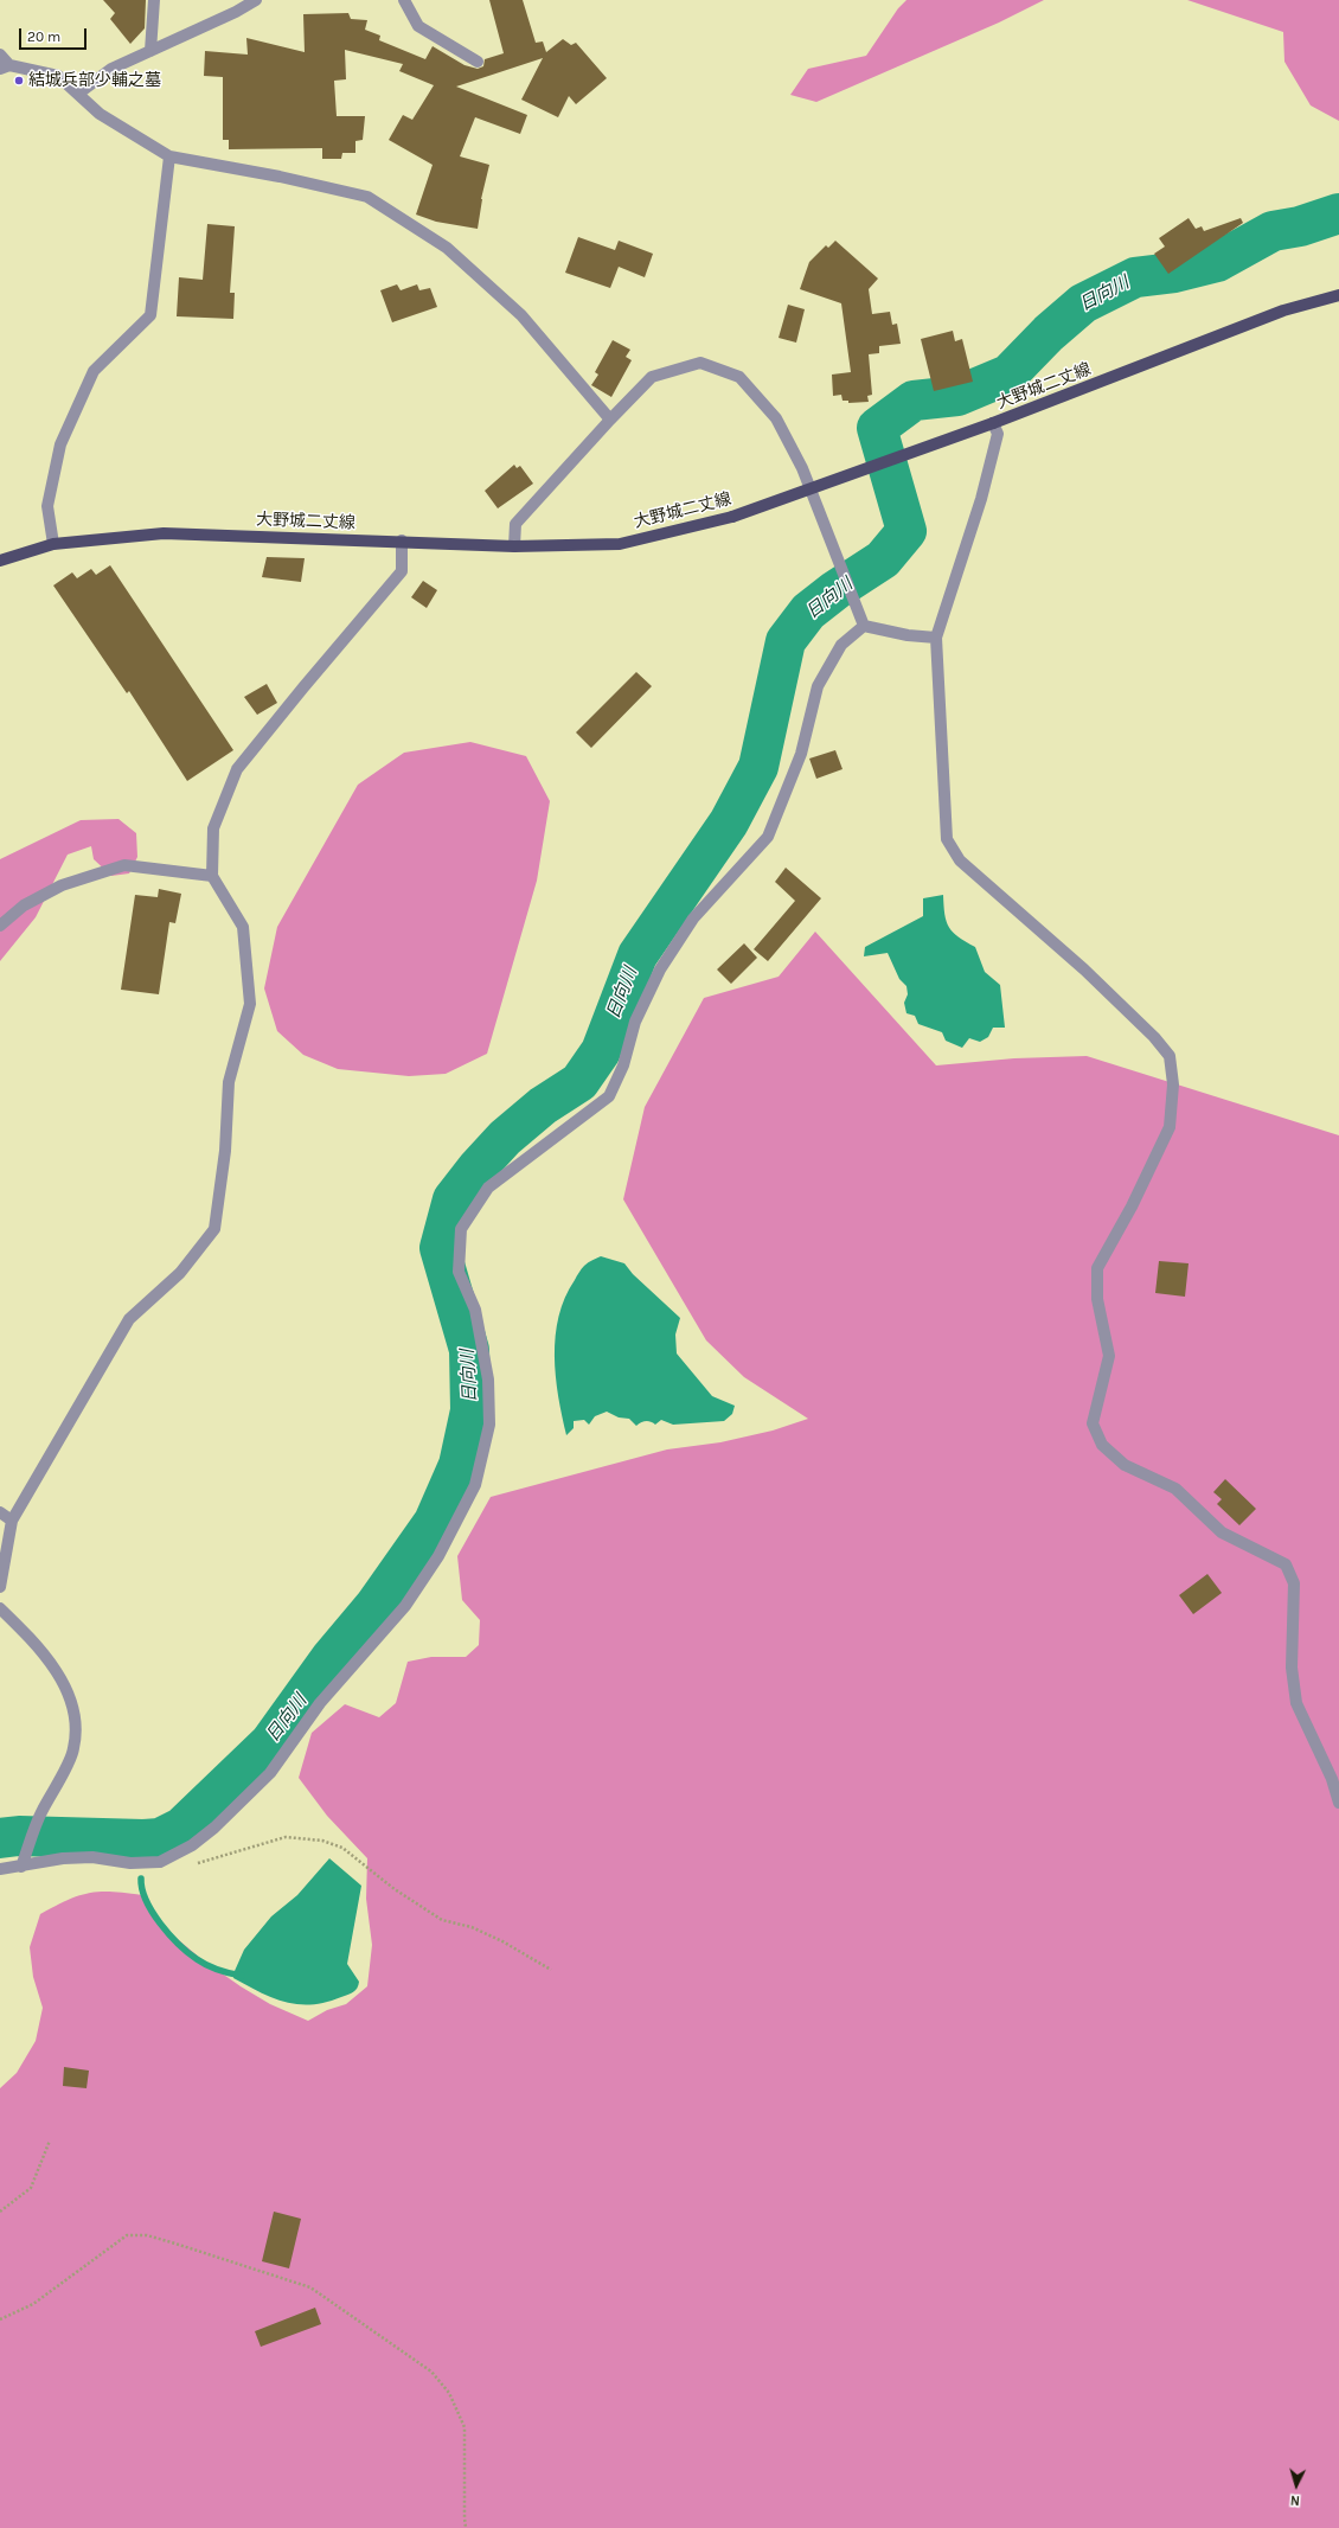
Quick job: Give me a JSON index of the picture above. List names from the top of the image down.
{
  "streets": {
    "main road": ["大野城二丈線"]
  },
  "water": ["日向川"],
  "places": ["結城兵部少輔之墓"],
  "scale_bar": "20 m",
  "north": "bottom"
}
